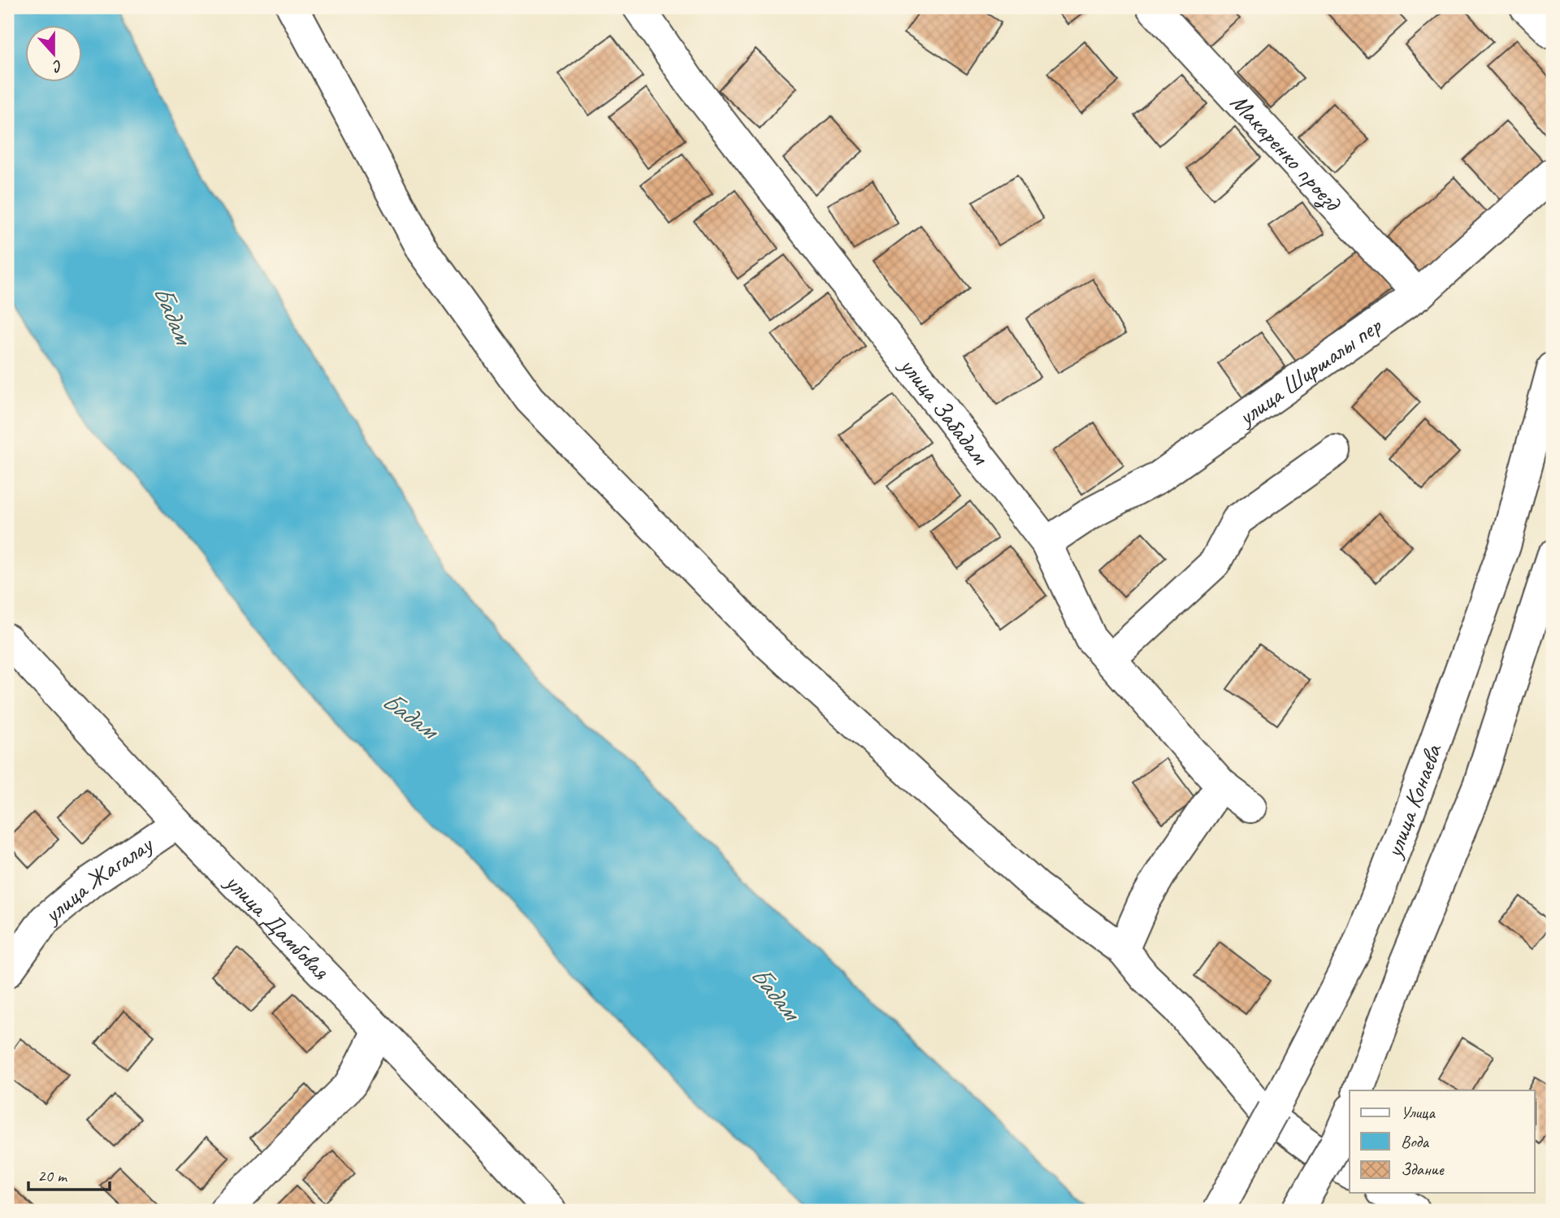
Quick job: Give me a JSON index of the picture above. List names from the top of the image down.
{
  "streets": {
    "street": [
      "Макаренко проезд",
      "улица Ширшалы пер",
      "улица Забадам",
      "улица Конаева",
      "улица Жагалау",
      "улица Дамбовая"
    ]
  },
  "crossings": [
    ["Макаренко проезд", "улица Ширшалы пер"],
    ["улица Ширшалы пер", "улица Забадам"],
    ["улица Жагалау", "улица Дамбовая"]
  ],
  "water": ["Бадам"],
  "legend": ["Улица", "Вода", "Здание"],
  "scale_bar": "20 m",
  "north": "bottom"
}
